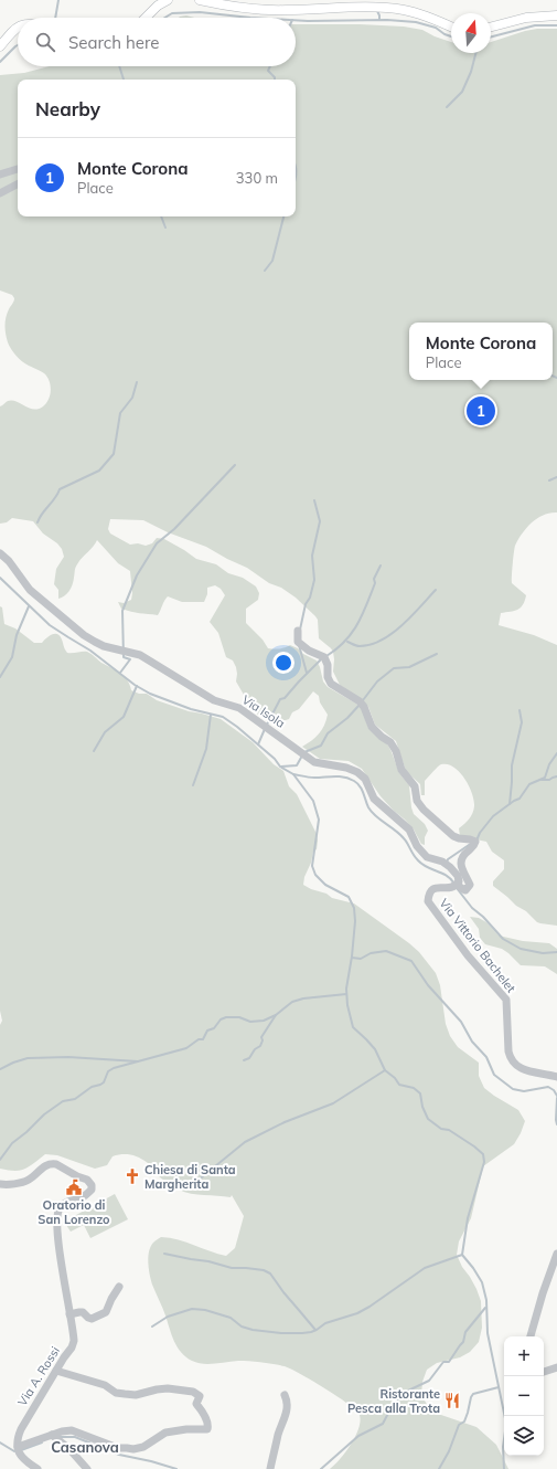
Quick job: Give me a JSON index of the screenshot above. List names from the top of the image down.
{
  "streets": {
    "street": ["Via Isola", "Via Vittorio Bachelet", "Via A. Rossi"]
  },
  "crossings": [
    ["Via Isola", "Via Vittorio Bachelet"]
  ],
  "districts": ["Casanova"],
  "places": {
    "church": ["Chiesa di Santa Margherita"],
    "public building": ["Oratorio di San Lorenzo"],
    "restaurant": ["Ristorante Pesca alla Trota"]
  },
  "north": "top",
  "page": {
    "search": "Search here",
    "heading": "Nearby",
    "list": [
      {
        "mark": "1",
        "name": "Monte Corona",
        "note": "Place",
        "value": "330 m"
      }
    ],
    "popup": ["Monte Corona", "Place"],
    "pins": "1",
    "map_buttons": ["+", "−"]
  }
}
